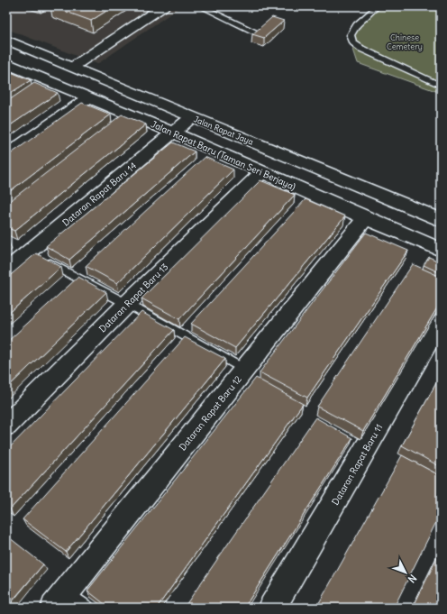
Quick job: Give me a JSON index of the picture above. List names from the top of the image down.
{
  "streets": {
    "street": [
      "Jalan Rapat Jaya",
      "Jalan Rapat Baru (Taman Seri Berjaya)",
      "Dataran Rapat Baru 14",
      "Dataran Rapat Baru 13",
      "Dataran Rapat Baru 12",
      "Dataran Rapat Baru 11"
    ]
  },
  "crossings": [
    ["Jalan Rapat Jaya", "Dataran Rapat Baru 14"],
    ["Jalan Rapat Baru (Taman Seri Berjaya)", "Dataran Rapat Baru 14"],
    ["Jalan Rapat Baru (Taman Seri Berjaya)", "Dataran Rapat Baru 13"],
    ["Jalan Rapat Baru (Taman Seri Berjaya)", "Dataran Rapat Baru 12"]
  ],
  "parks": ["Chinese Cemetery"],
  "north": "bottom right"
}
